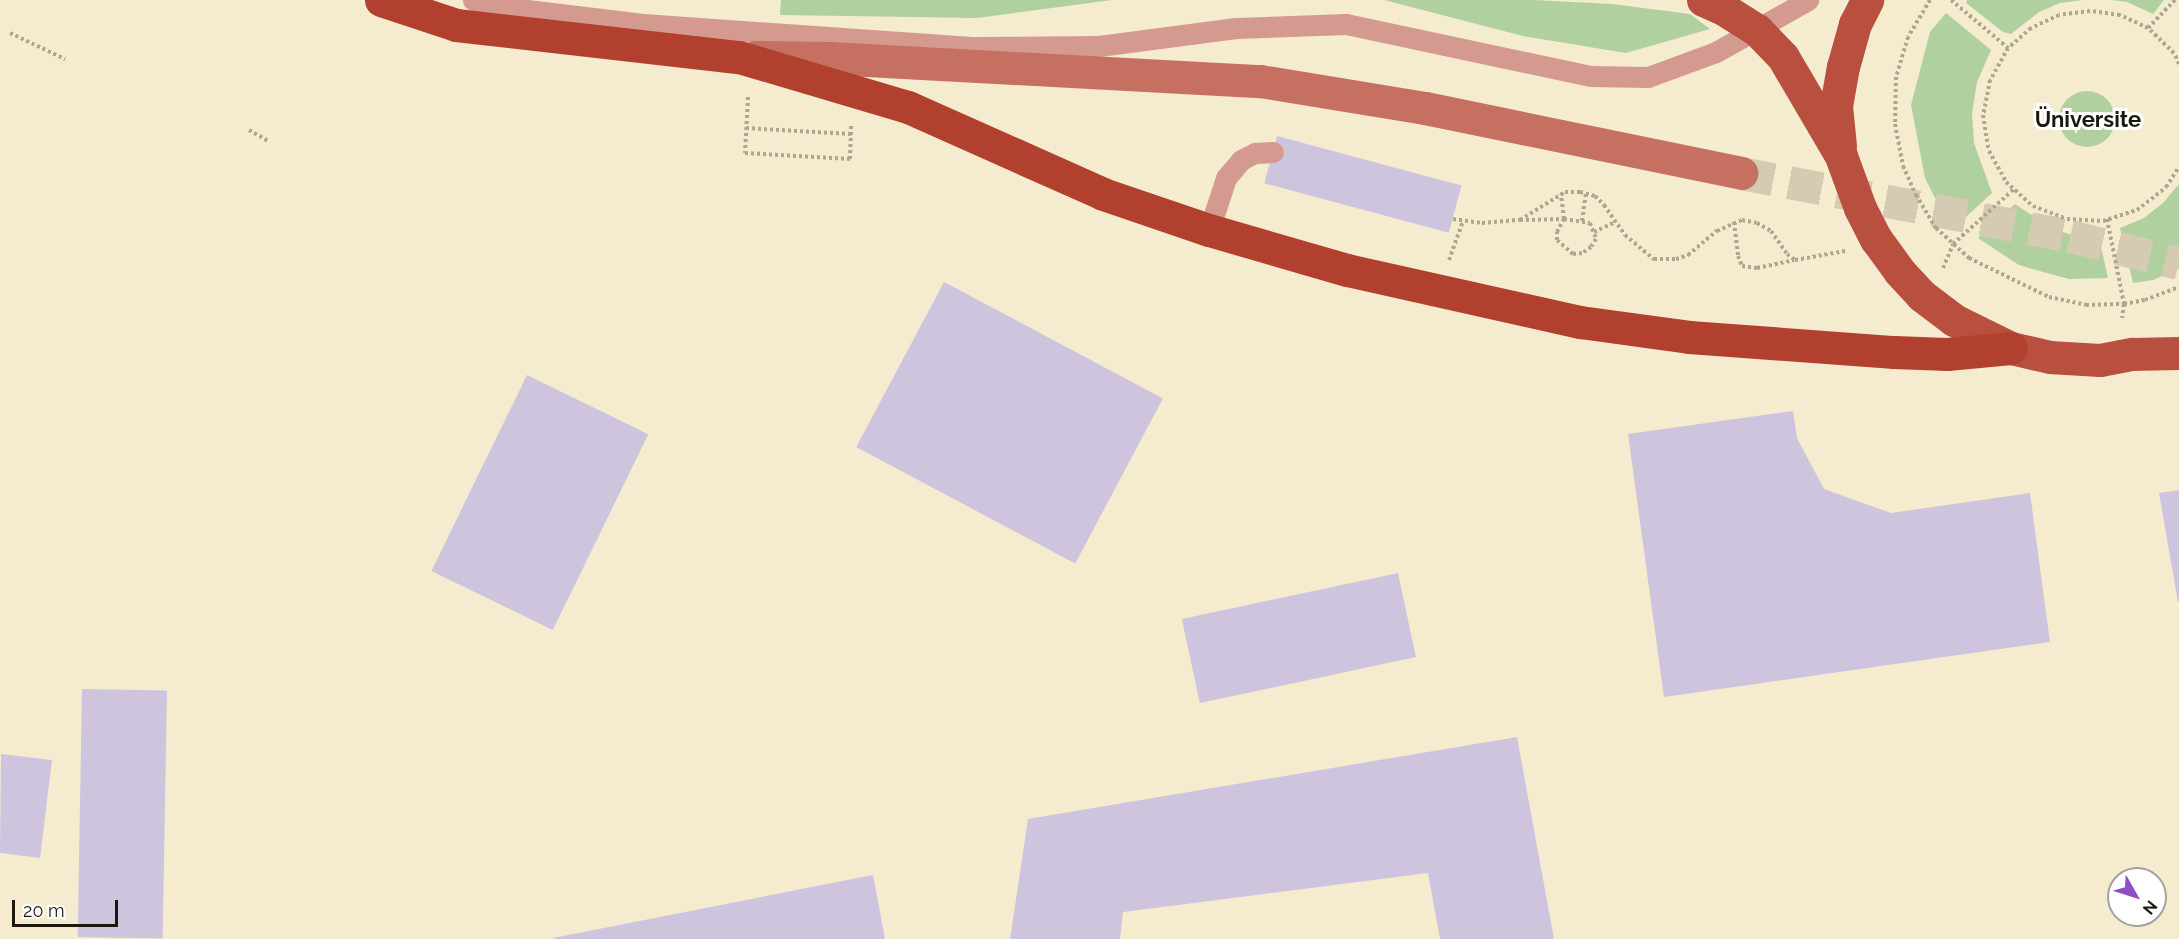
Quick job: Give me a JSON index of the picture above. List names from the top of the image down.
{
  "districts": ["Üniversite"],
  "scale_bar": "20 m",
  "north": "bottom right"
}
